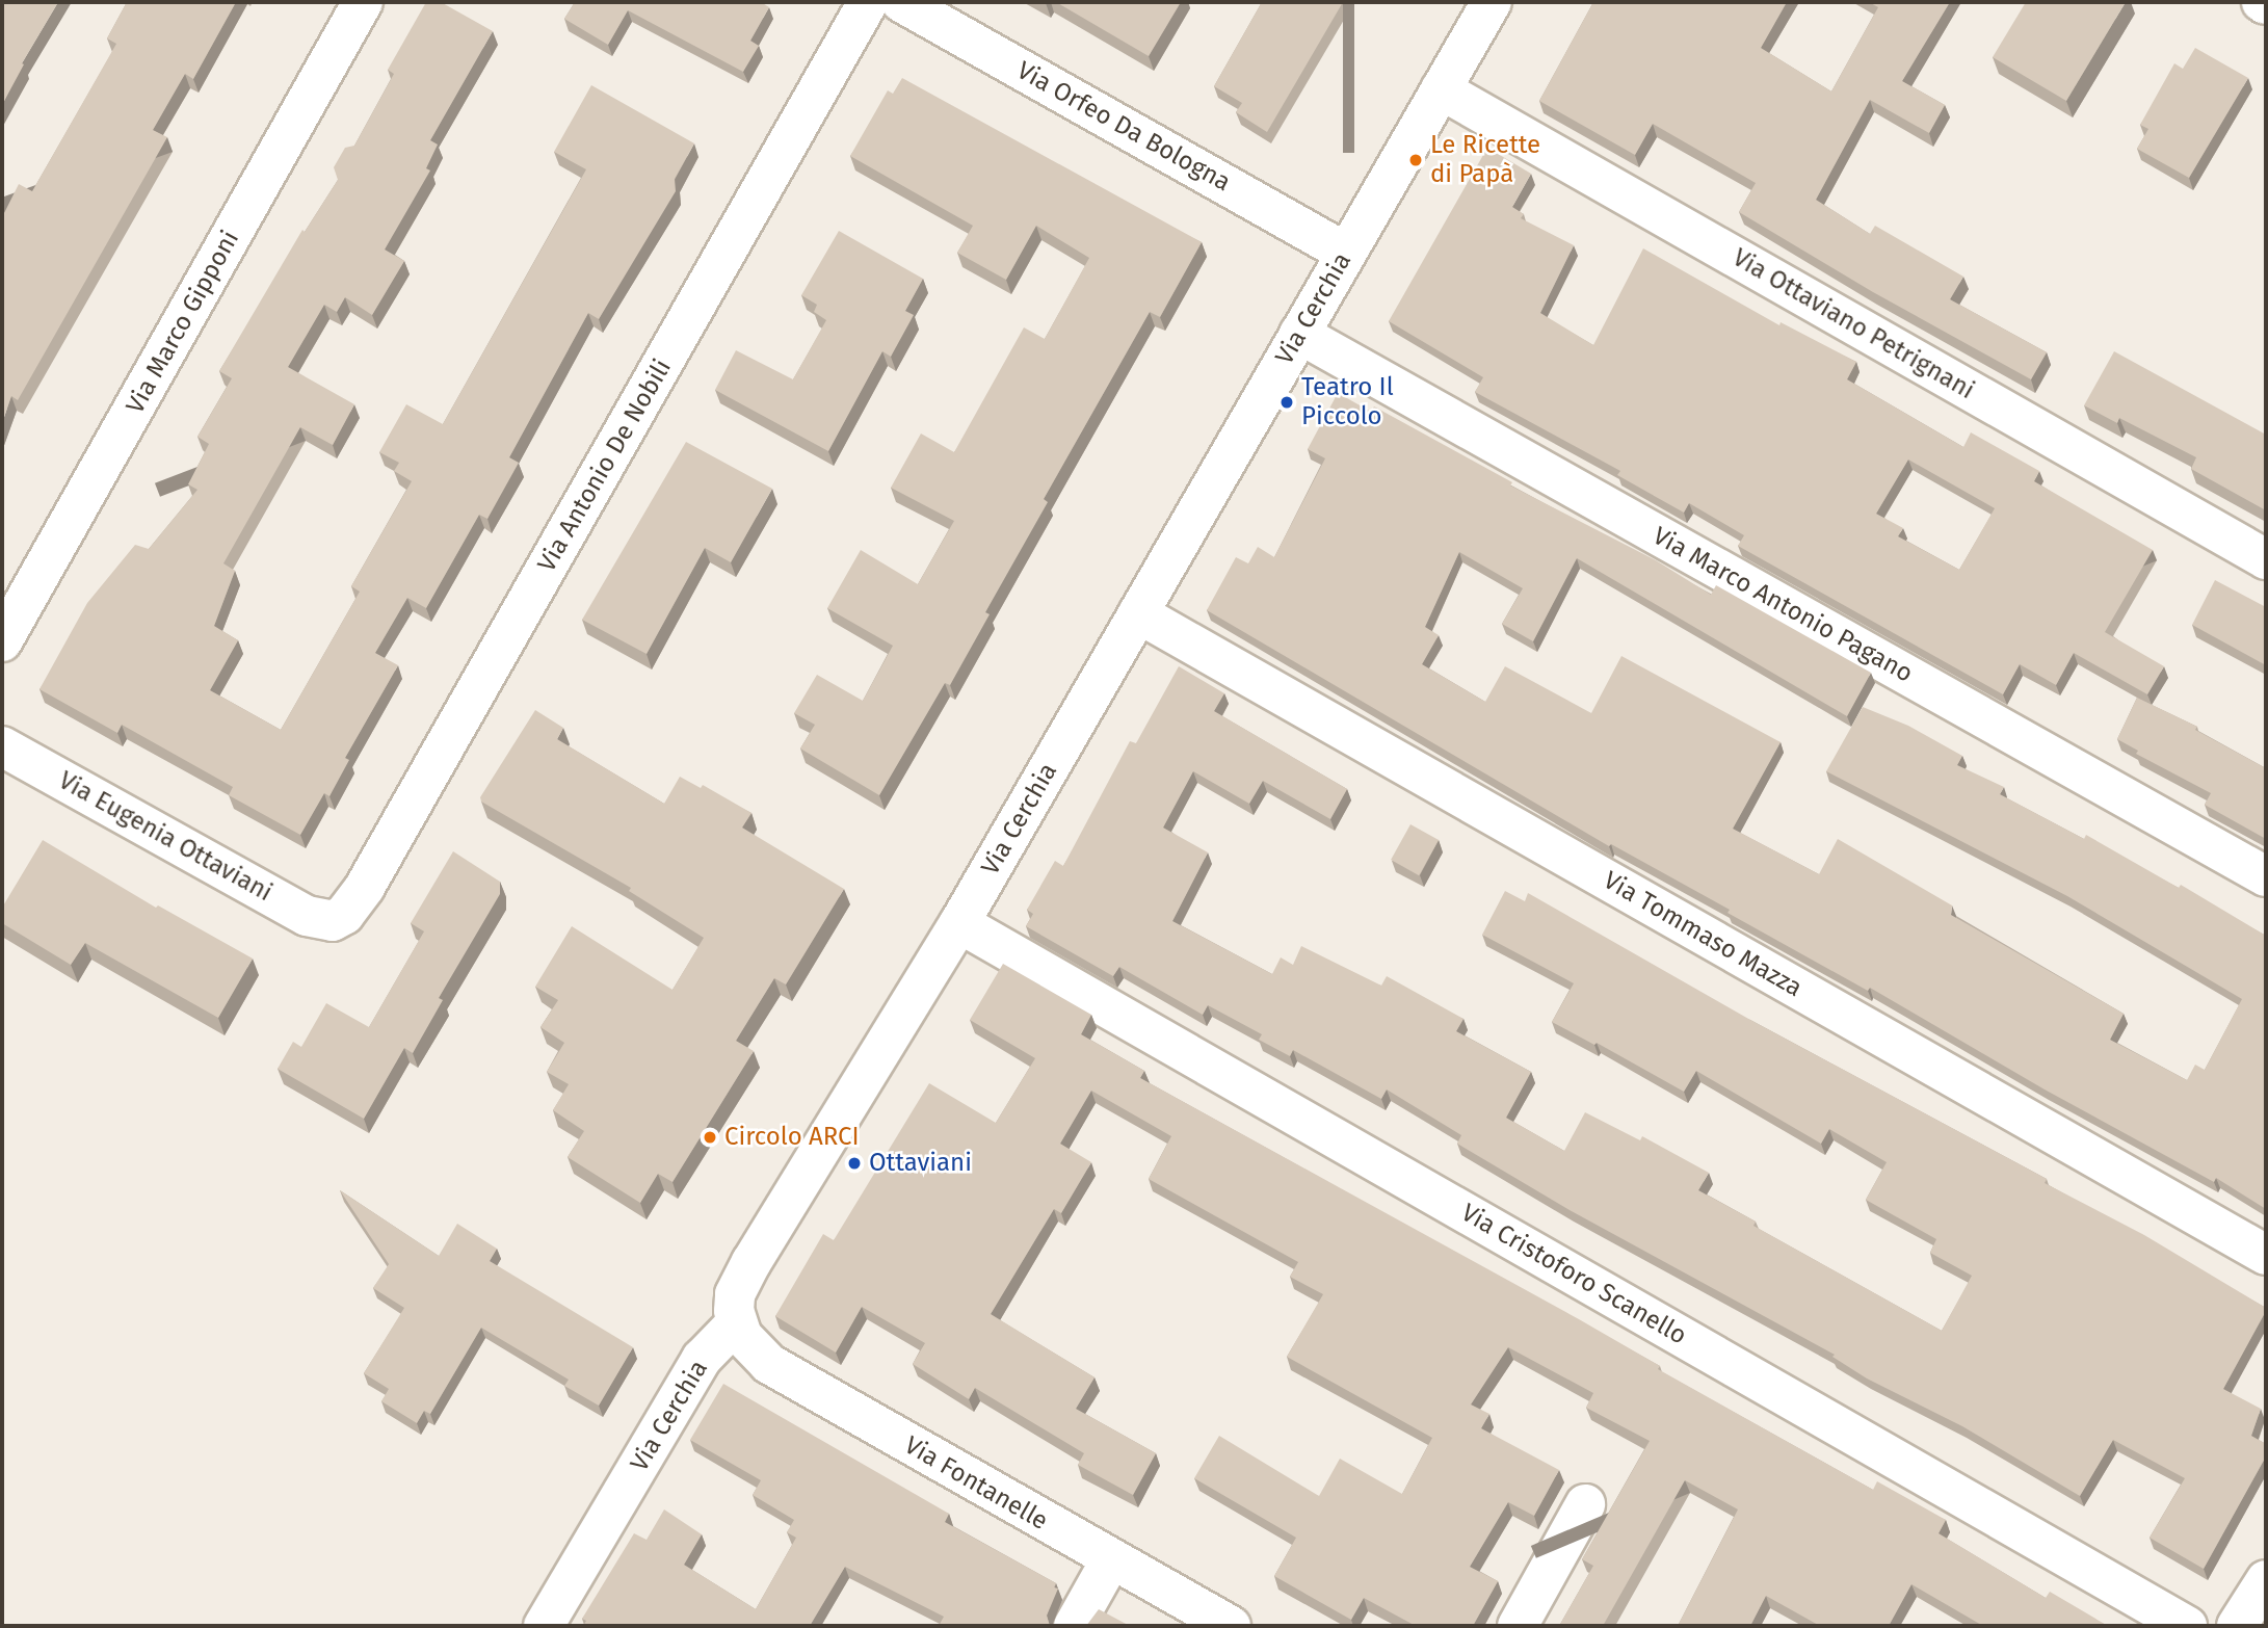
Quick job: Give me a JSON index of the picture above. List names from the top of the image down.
{
  "streets": {
    "street": [
      "Via Orfeo Da Bologna",
      "Via Cerchia",
      "Via Marco Gipponi",
      "Via Ottaviano Petrignani",
      "Via Antonio De Nobili",
      "Via Marco Antonio Pagano",
      "Via Eugenia Ottaviani",
      "Via Tommaso Mazza",
      "Via Cristoforo Scanello",
      "Via Fontanelle"
    ]
  },
  "crossings": [
    ["Via Orfeo Da Bologna", "Via Cerchia"],
    ["Via Cerchia", "Via Ottaviano Petrignani"],
    ["Via Cerchia", "Via Marco Antonio Pagano"],
    ["Via Cerchia", "Via Tommaso Mazza"],
    ["Via Cerchia", "Via Cristoforo Scanello"],
    ["Via Cerchia", "Via Fontanelle"],
    ["Via Antonio De Nobili", "Via Eugenia Ottaviani"]
  ],
  "places": [
    "Le Ricette di Papà",
    "Teatro Il Piccolo",
    "Circolo ARCI",
    "Ottaviani"
  ]
}
